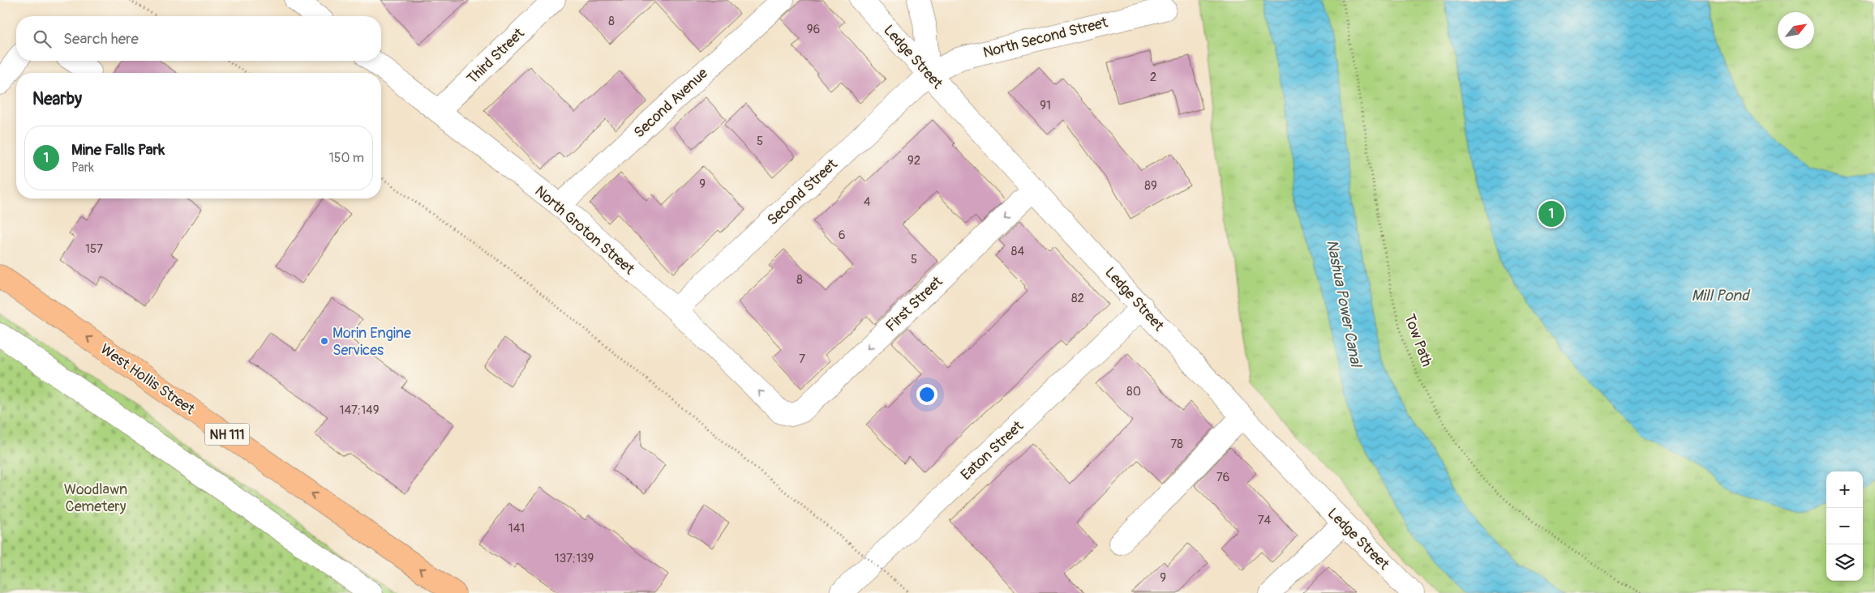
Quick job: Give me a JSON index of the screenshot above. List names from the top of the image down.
{
  "streets": {
    "main road": ["West Hollis Street", "NH 111"],
    "street": [
      "North Second Street",
      "Third Street",
      "Ledge Street",
      "Second Avenue",
      "Second Street",
      "North Groton Street",
      "First Street",
      "Eaton Street"
    ],
    "path": ["Tow Path"]
  },
  "crossings": [
    ["North Second Street", "Ledge Street"],
    ["North Second Street", "Second Street"],
    ["Third Street", "North Groton Street"],
    ["Ledge Street", "Second Street"],
    ["Ledge Street", "First Street"],
    ["Ledge Street", "Eaton Street"],
    ["Second Avenue", "North Groton Street"],
    ["Second Street", "North Groton Street"],
    ["North Groton Street", "First Street"]
  ],
  "one_way": ["First Street", "West Hollis Street"],
  "water": ["Mill Pond", "Nashua Power Canal"],
  "parks": ["Woodlawn Cemetery"],
  "places": ["Morin Engine Services"],
  "house_numbers": [
    "8",
    "96",
    "2",
    "91",
    "5",
    "92",
    "9",
    "89",
    "4",
    "6",
    "157",
    "84",
    "5",
    "8",
    "82",
    "7",
    "80",
    "147;149",
    "78",
    "76",
    "74",
    "141",
    "137;139",
    "9"
  ],
  "north": "top right",
  "page": {
    "search": "Search here",
    "heading": "Nearby",
    "list": [
      {
        "mark": "1",
        "name": "Mine Falls Park",
        "note": "Park",
        "value": "150 m"
      }
    ],
    "pins": "1",
    "map_buttons": ["+", "−"]
  }
}
